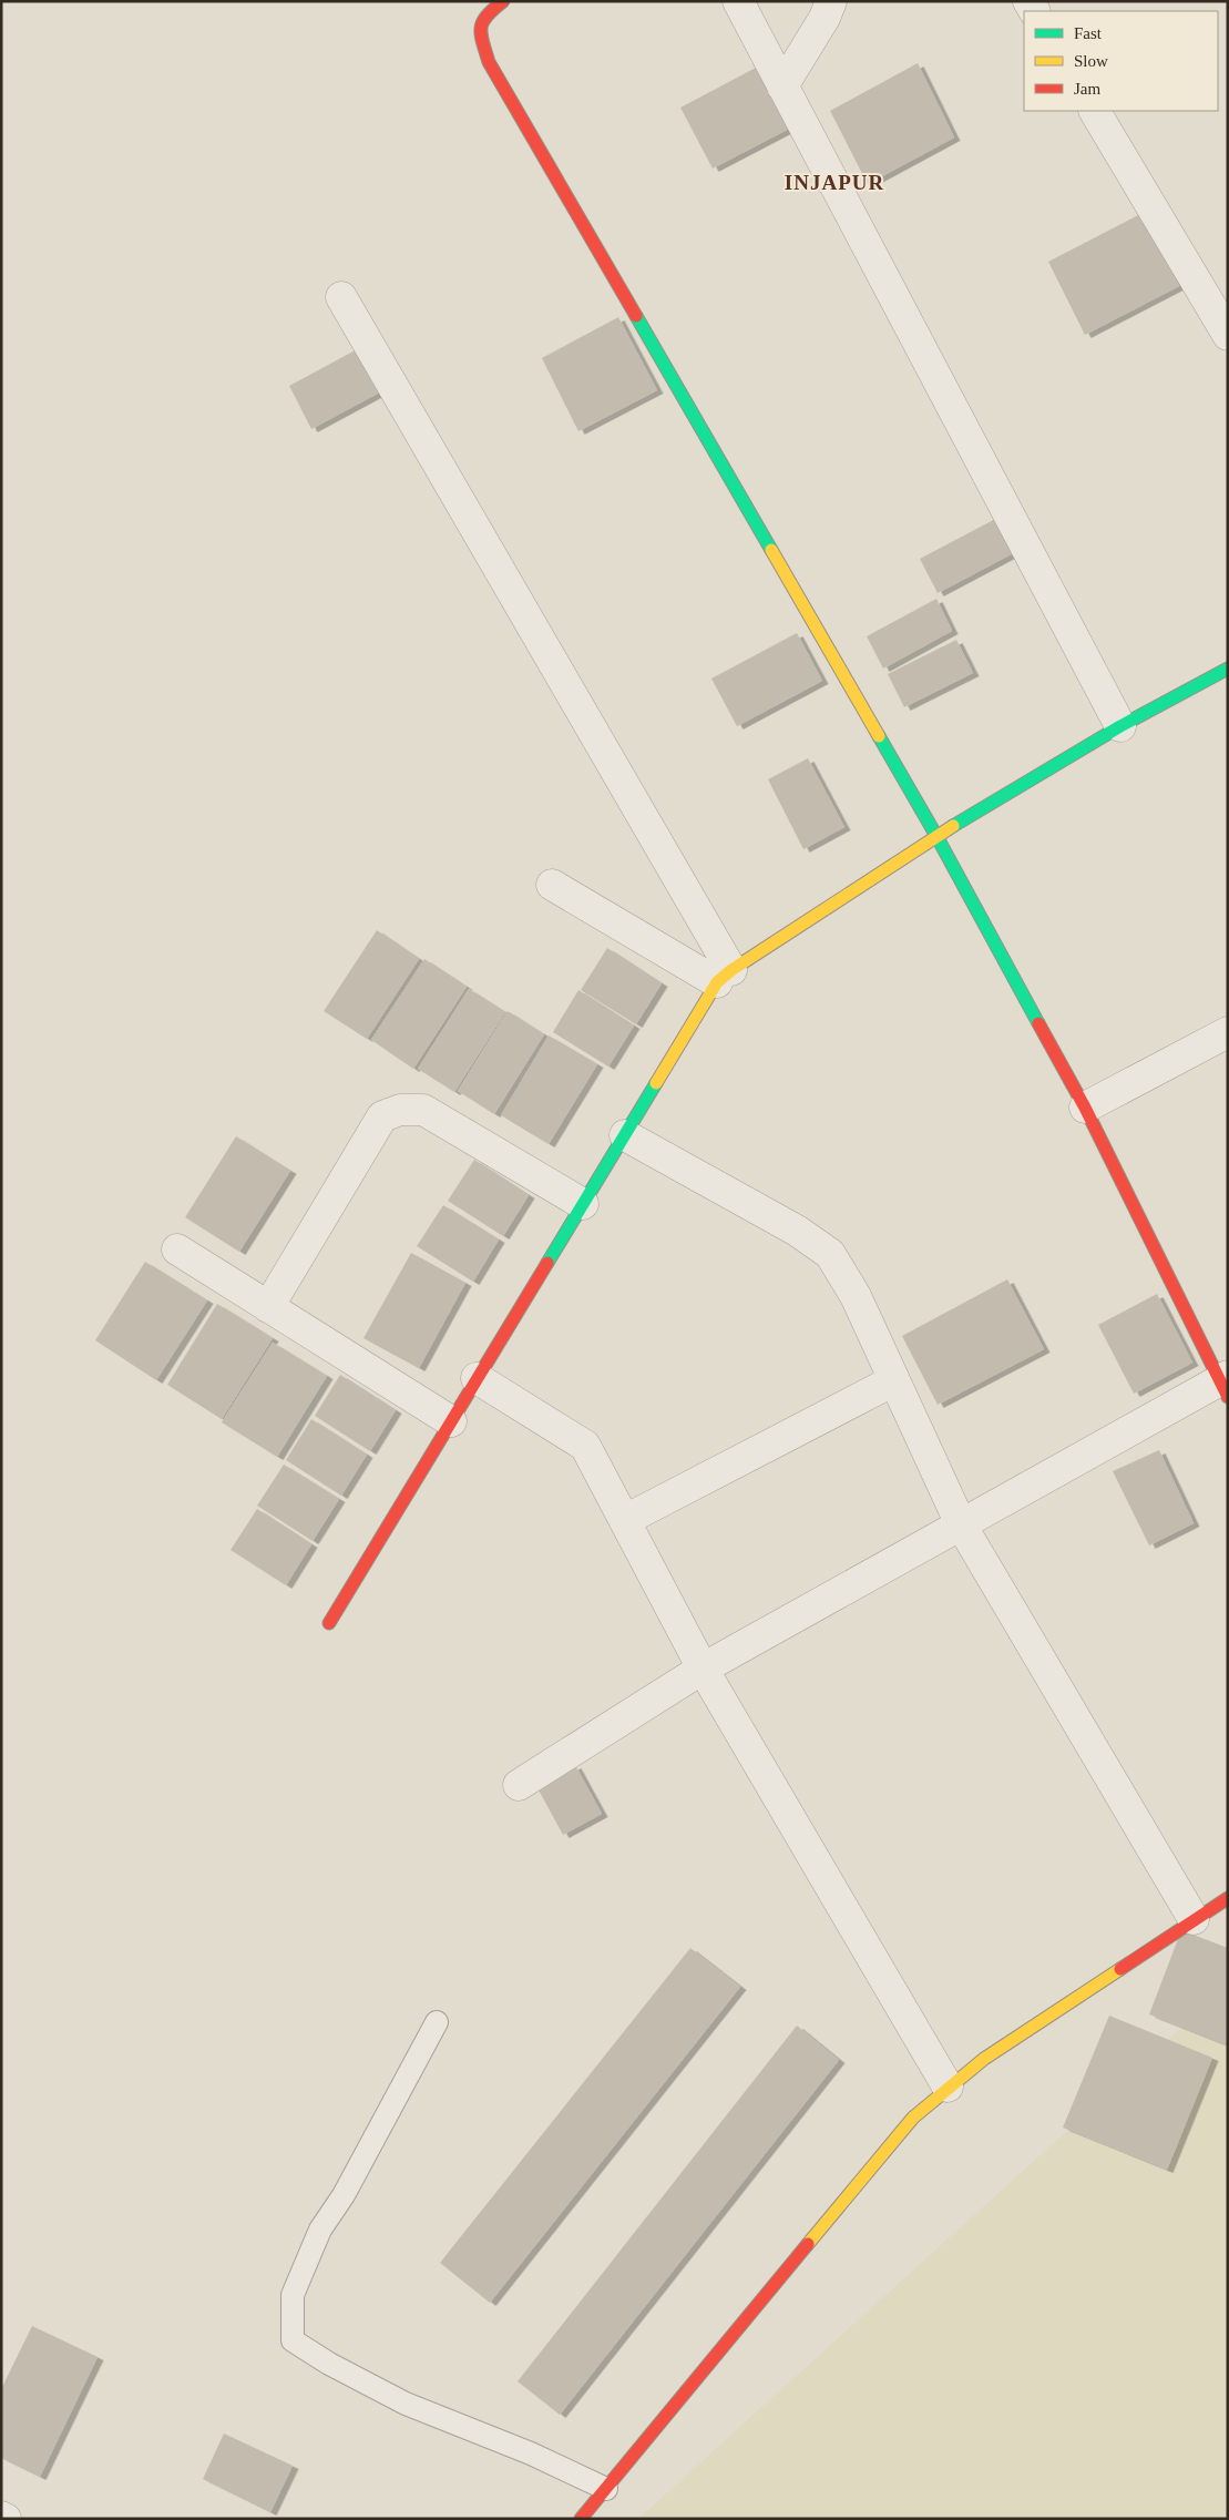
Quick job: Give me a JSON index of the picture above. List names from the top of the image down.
{
  "districts": ["INJAPUR"],
  "legend": ["Fast", "Slow", "Jam"]
}
